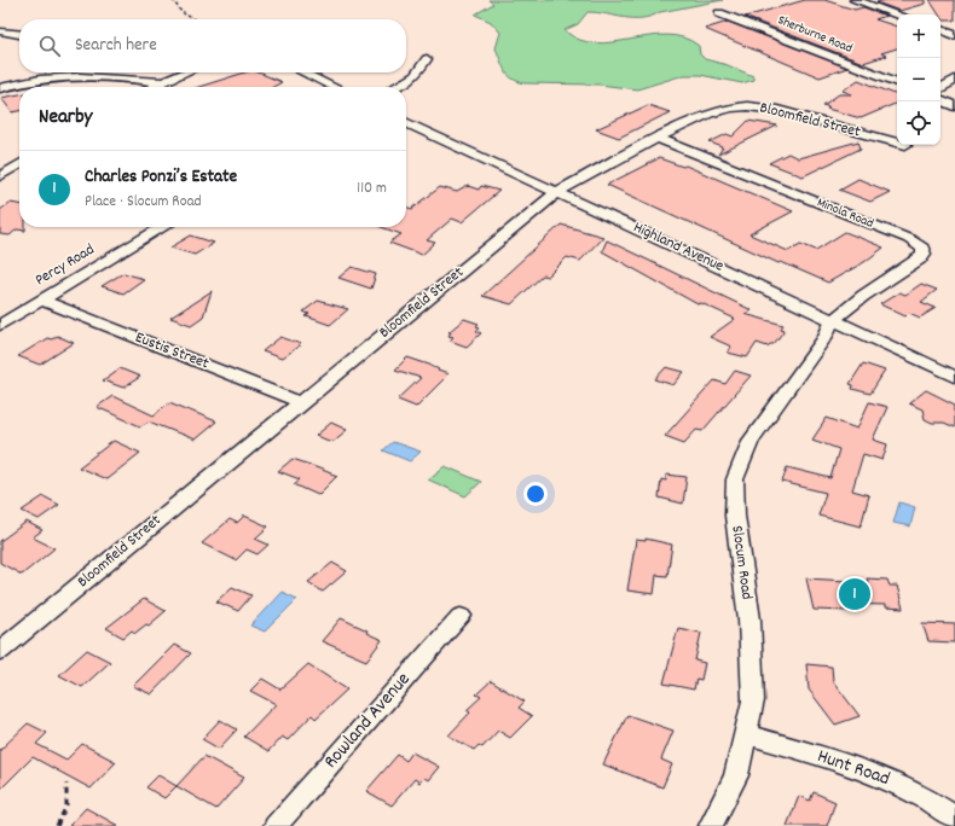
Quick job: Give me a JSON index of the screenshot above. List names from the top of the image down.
{
  "streets": {
    "street": [
      "Sherburne Road",
      "Bloomfield Street",
      "Minola Road",
      "Highland Avenue",
      "Percy Road",
      "Eustis Street",
      "Slocum Road",
      "Rowland Avenue",
      "Hunt Road"
    ]
  },
  "crossings": [
    ["Bloomfield Street", "Minola Road"],
    ["Bloomfield Street", "Highland Avenue"],
    ["Bloomfield Street", "Eustis Street"],
    ["Minola Road", "Highland Avenue"],
    ["Minola Road", "Slocum Road"],
    ["Highland Avenue", "Slocum Road"],
    ["Percy Road", "Eustis Street"],
    ["Slocum Road", "Hunt Road"]
  ],
  "page": {
    "map_buttons": ["+", "−"],
    "search": "Search here",
    "heading": "Nearby",
    "list": [
      {
        "mark": "1",
        "name": "Charles Ponzi’s Estate",
        "note": "Place · Slocum Road",
        "value": "110 m"
      }
    ],
    "pins": "1"
  }
}
